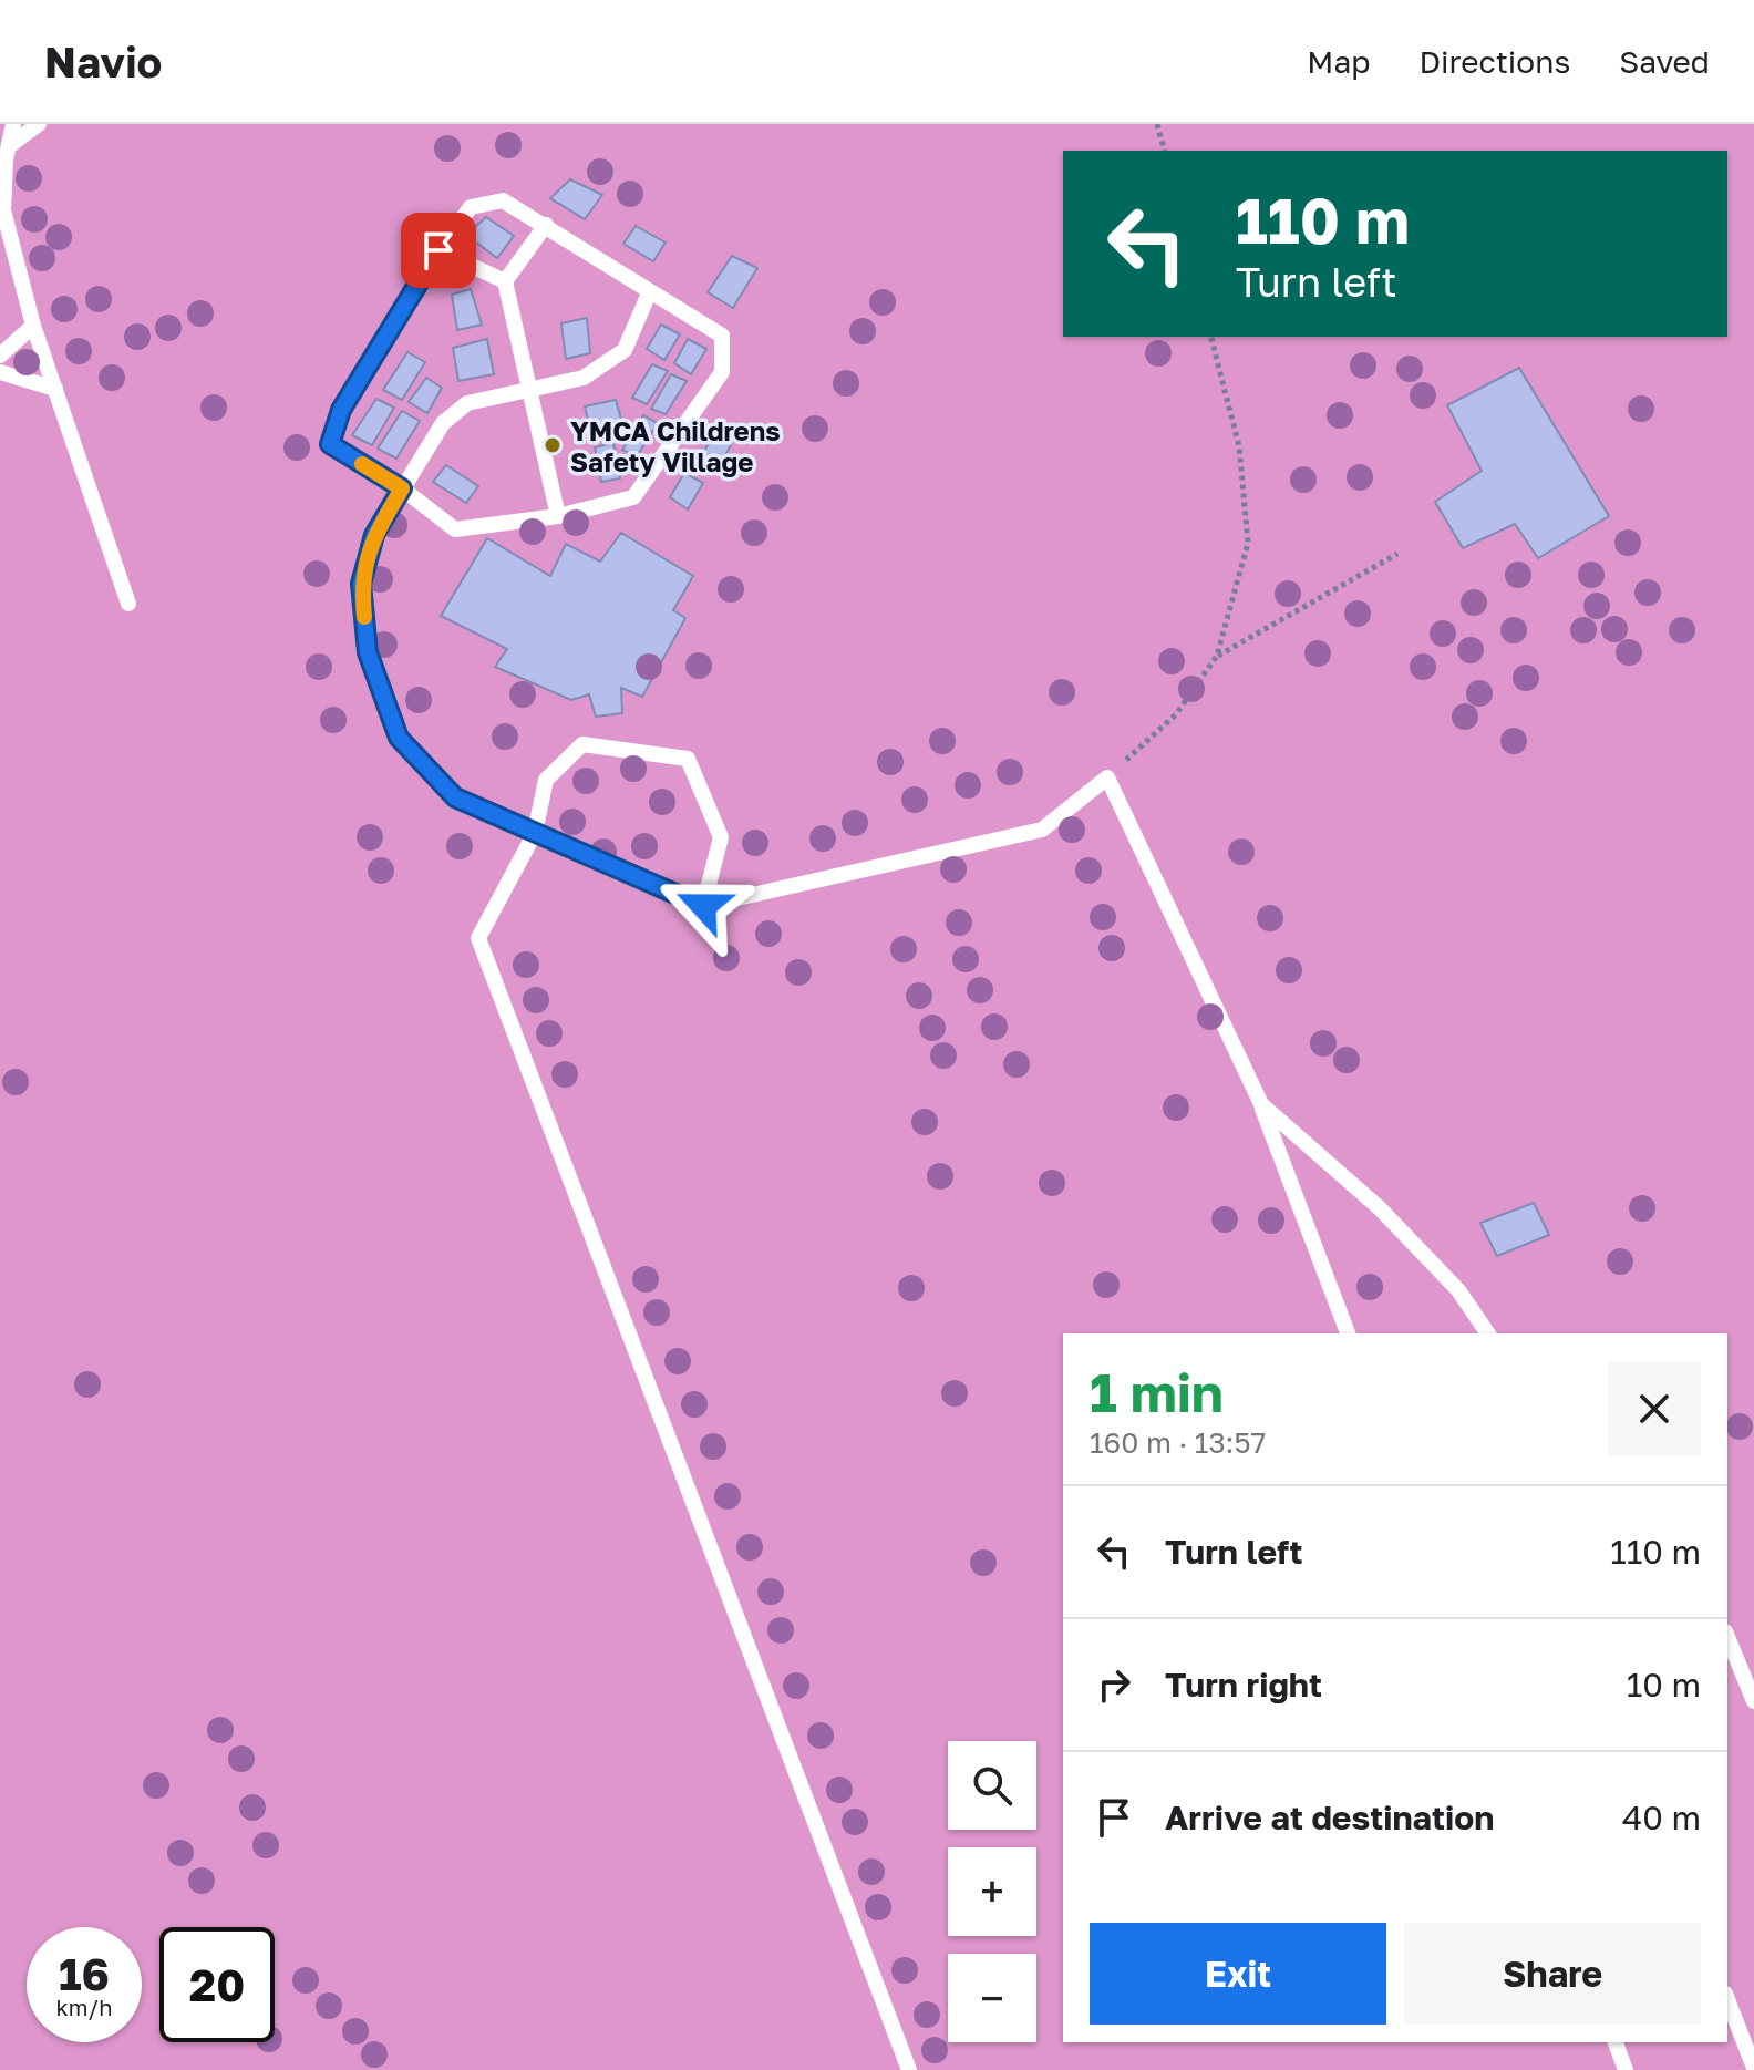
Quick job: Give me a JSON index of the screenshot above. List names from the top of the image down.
{
  "places": ["YMCA Childrens Safety Village"],
  "page": {
    "header": "Navio",
    "nav": ["Map", "Directions", "Saved"],
    "turn": ["110 m", "Turn left"],
    "heading": ["1 min", "160 m · 13:57"],
    "list": [
      {
        "name": "Turn left",
        "value": "110 m"
      },
      {
        "name": "Turn right",
        "value": "10 m"
      },
      {
        "name": "Arrive at destination",
        "value": "40 m"
      }
    ],
    "map_buttons": ["+", "−"],
    "buttons": ["Exit", "Share"],
    "speed": "16 km/h",
    "limit": "20"
  }
}
